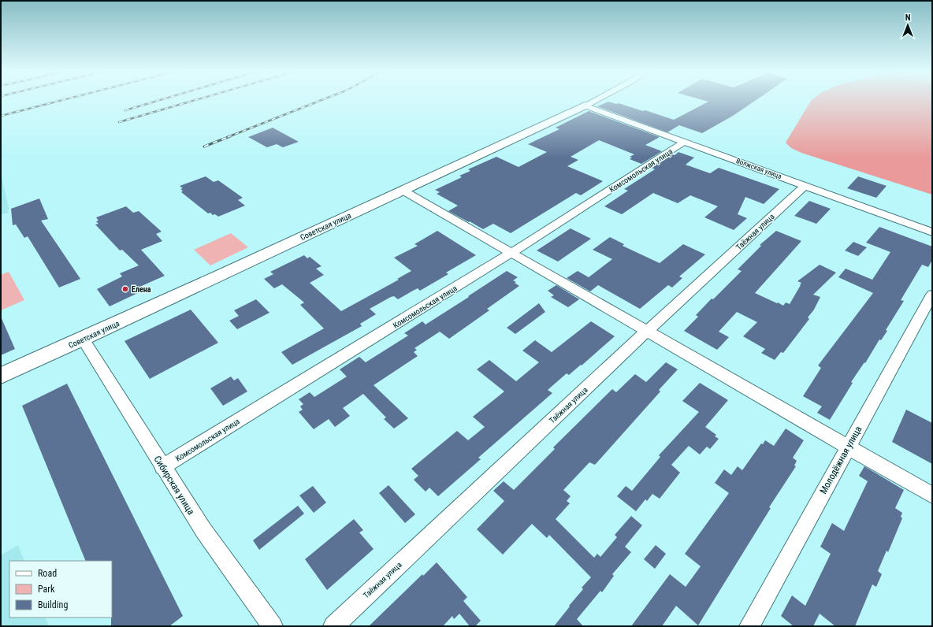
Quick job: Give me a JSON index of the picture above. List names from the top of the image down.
{
  "streets": {
    "street": [
      "Волжская улица",
      "Комсомольская улица",
      "Советская улица",
      "Таёжная улица",
      "Молодёжная улица",
      "Сибирская улица"
    ]
  },
  "crossings": [
    ["Волжская улица", "Комсомольская улица"],
    ["Волжская улица", "Советская улица"],
    ["Волжская улица", "Таёжная улица"],
    ["Комсомольская улица", "Сибирская улица"],
    ["Советская улица", "Сибирская улица"]
  ],
  "places": ["Елена"],
  "legend": ["Road", "Park", "Building"],
  "north": "top"
}
